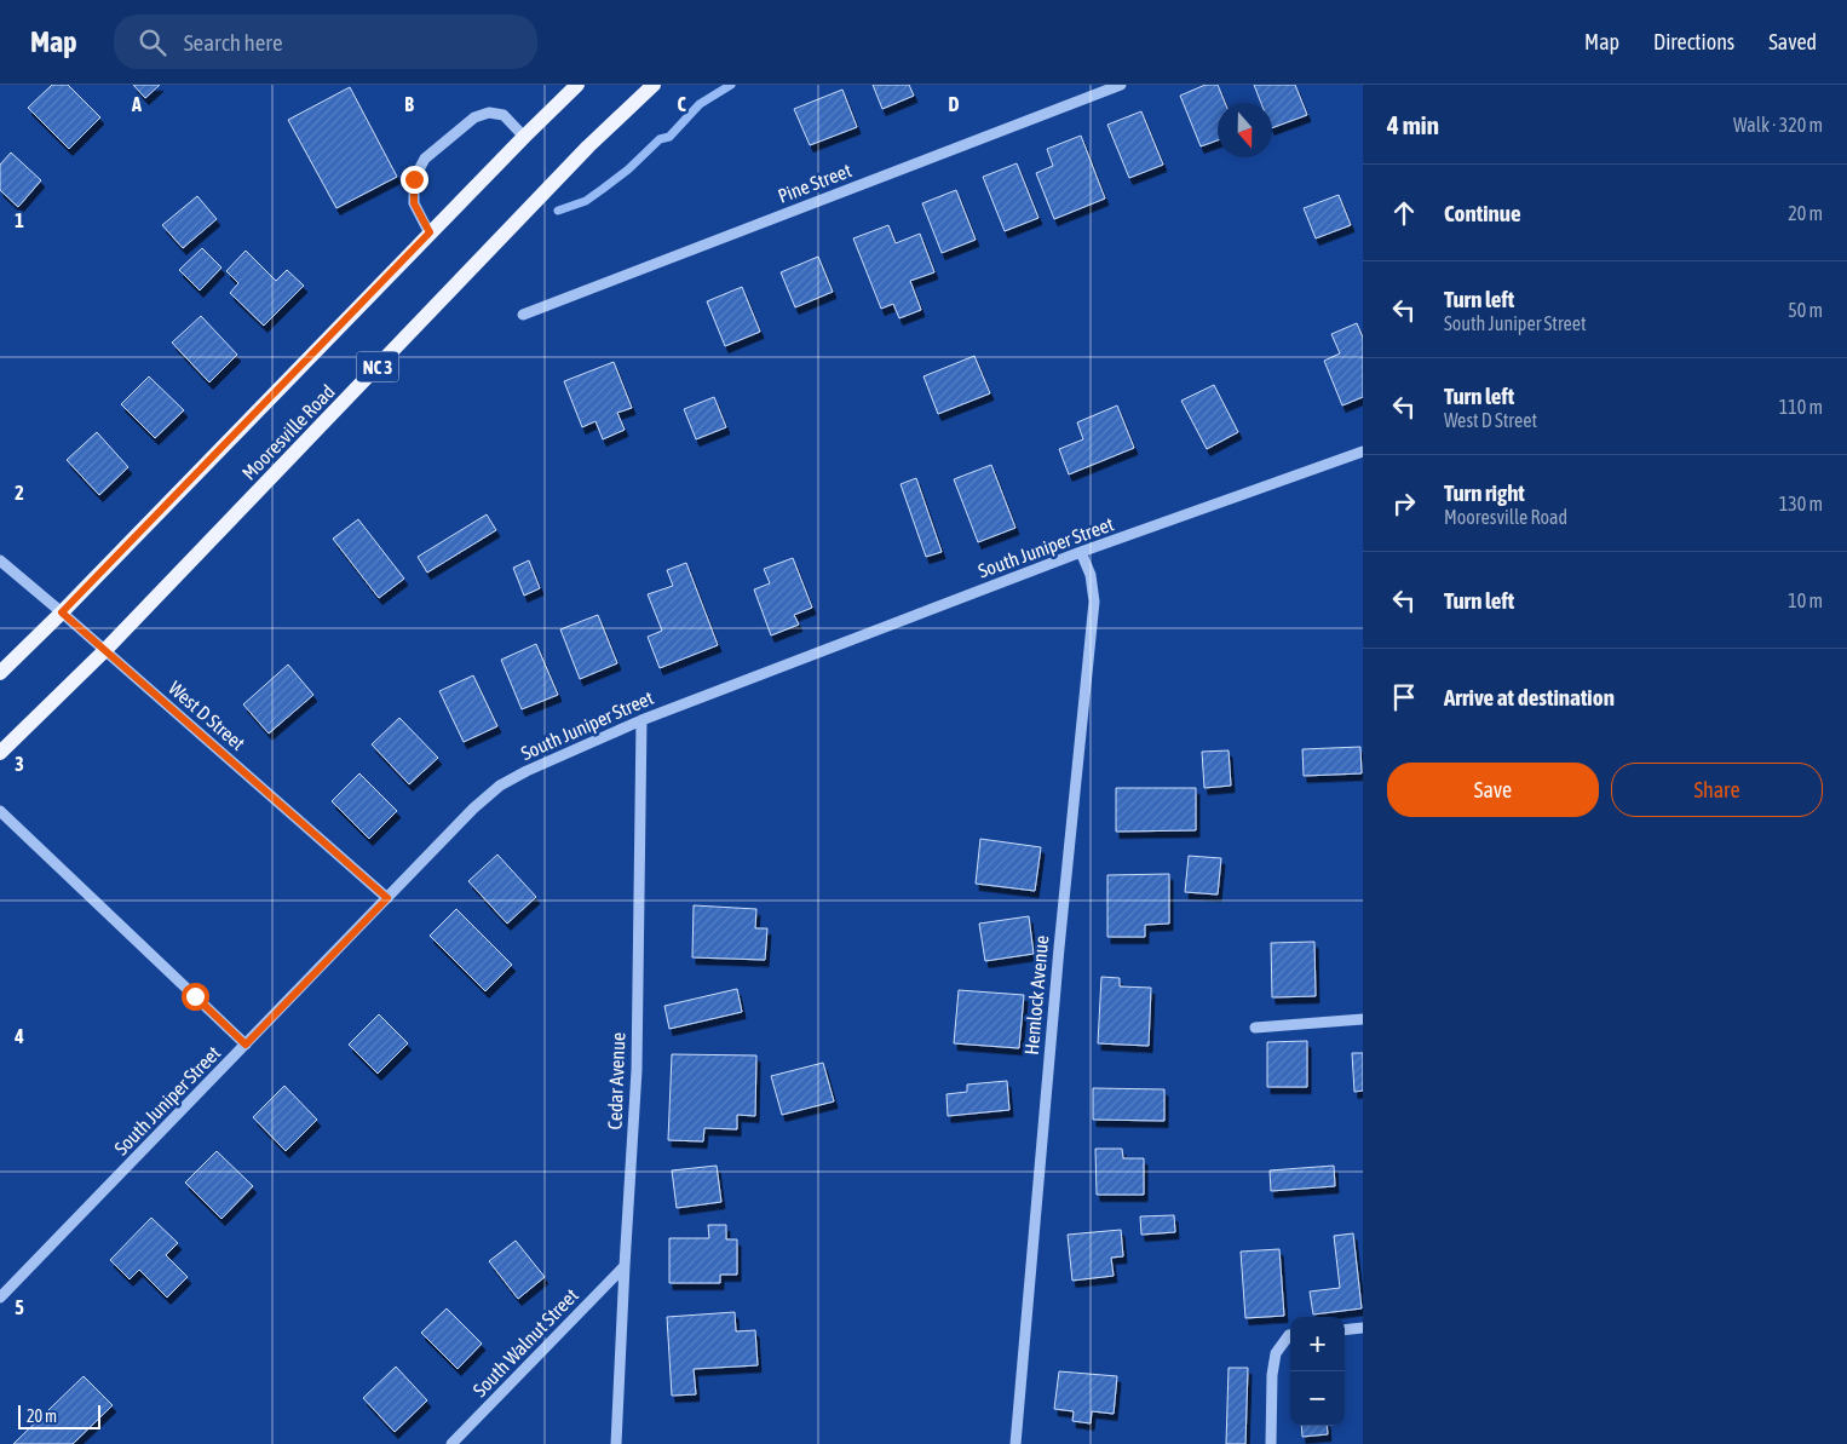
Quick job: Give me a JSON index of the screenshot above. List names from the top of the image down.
{
  "streets": {
    "main road": ["NC 3", "Mooresville Road"],
    "street": [
      "Pine Street",
      "South Juniper Street",
      "West D Street",
      "Hemlock Avenue",
      "Cedar Avenue",
      "South Walnut Street"
    ]
  },
  "crossings": [
    ["Mooresville Road", "West D Street"],
    ["South Juniper Street", "West D Street"],
    ["South Juniper Street", "Hemlock Avenue"],
    ["South Juniper Street", "Cedar Avenue"],
    ["Cedar Avenue", "South Walnut Street"]
  ],
  "scale_bar": "20 m",
  "north": "bottom",
  "page": {
    "header": "Map",
    "search": "Search here",
    "nav": ["Map", "Directions", "Saved"],
    "heading": ["4 min", "Walk · 320 m"],
    "list": [
      ["Continue", "20 m"],
      ["Turn left", "South Juniper Street", "50 m"],
      ["Turn left", "West D Street", "110 m"],
      ["Turn right", "Mooresville Road", "130 m"],
      ["Turn left", "10 m"],
      "Arrive at destination"
    ],
    "buttons": ["Save", "Share"],
    "map_buttons": ["+", "−"],
    "scale": "20 m"
  },
  "grid": {
    "columns": [
      "A",
      "B",
      "C",
      "D"
    ],
    "rows": [
      "1",
      "2",
      "3",
      "4",
      "5"
    ]
  }
}
